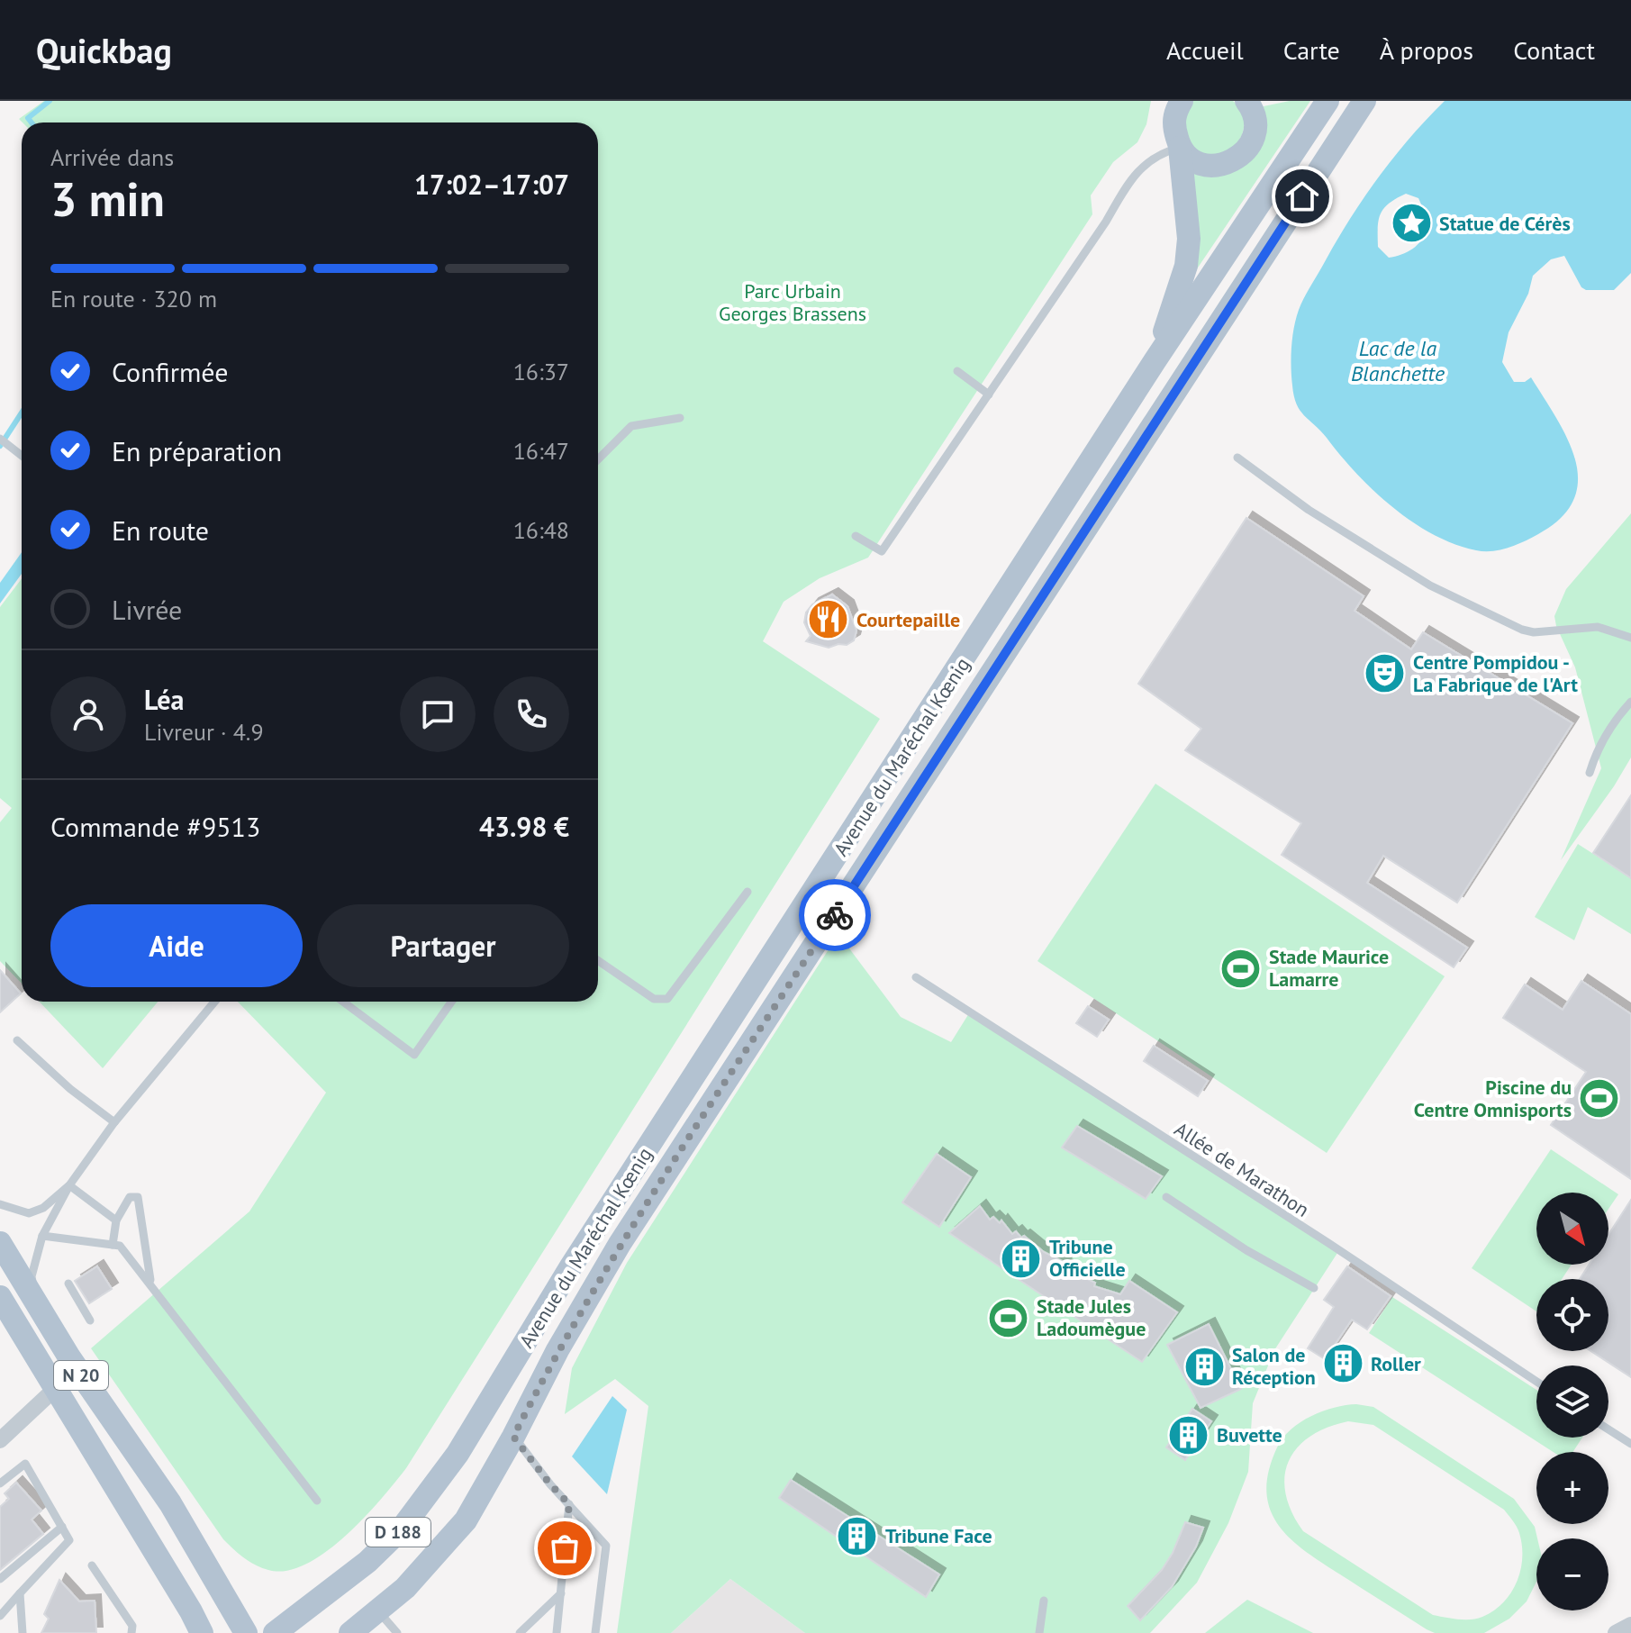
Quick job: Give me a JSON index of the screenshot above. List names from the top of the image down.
{
  "streets": {
    "main road": ["Avenue du Maréchal Kœnig", "N 20", "D 188"],
    "lane": ["Allée de Marathon"]
  },
  "water": ["Lac de la Blanchette"],
  "parks": ["Parc Urbain Georges Brassens"],
  "places": {
    "place": ["Statue de Cérès"],
    "restaurant": ["Courtepaille"],
    "theatre": ["Centre Pompidou - La Fabrique de l'Art"],
    "sports": ["Stade Maurice Lamarre", "Piscine du Centre Omnisports", "Stade Jules Ladoumègue"],
    "building": [
      "Tribune Officielle",
      "Roller",
      "Salon de Réception",
      "Buvette",
      "Tribune Face"
    ]
  },
  "north": "bottom right",
  "page": {
    "header": "Quickbag",
    "nav": [
      "Accueil",
      "Carte",
      "À propos",
      "Contact"
    ],
    "heading": ["3 min", "Arrivée dans", "17:02–17:07"],
    "panel": [
      "Léa",
      "Livreur · 4.9",
      "Commande #9513",
      "43.98 €"
    ],
    "bar": "En route · 320 m",
    "list": [
      ["Confirmée", "16:37"],
      ["En préparation", "16:47"],
      ["En route", "16:48"],
      "Livrée"
    ],
    "buttons": ["Aide", "Partager"],
    "map_buttons": ["+", "−"]
  }
}
